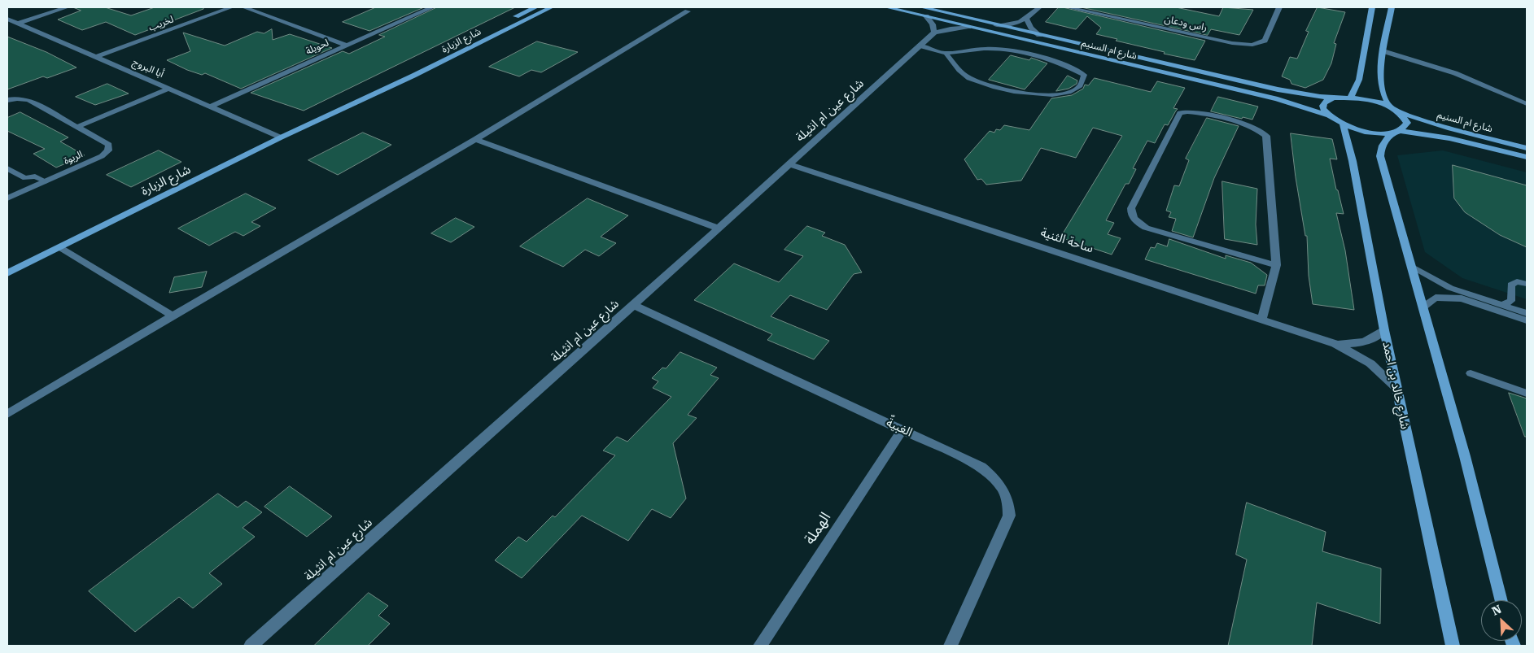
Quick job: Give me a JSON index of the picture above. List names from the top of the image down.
{
  "streets": {
    "main road": ["شارع الزبارة", "شارع ام السنيم", "شارع خالد بن احمد"],
    "street": [
      "لخريب",
      "راس ودعان",
      "لحويلة",
      "أبا البروج",
      "شارع عين ام انثيلة",
      "الربوة",
      "ساحة الثنية",
      "الغبيةّ",
      "الهملة"
    ]
  },
  "crossings": [
    ["لخريب", "أبا البروج"],
    ["شارع الزبارة", "أبا البروج"],
    ["لحويلة", "أبا البروج"],
    ["شارع ام السنيم", "شارع عين ام انثيلة"],
    ["شارع ام السنيم", "شارع خالد بن احمد"],
    ["شارع عين ام انثيلة", "ساحة الثنية"],
    ["شارع عين ام انثيلة", "الغبيةّ"],
    ["ساحة الثنية", "شارع خالد بن احمد"],
    ["الغبيةّ", "الهملة"]
  ],
  "north": "top left"
}
